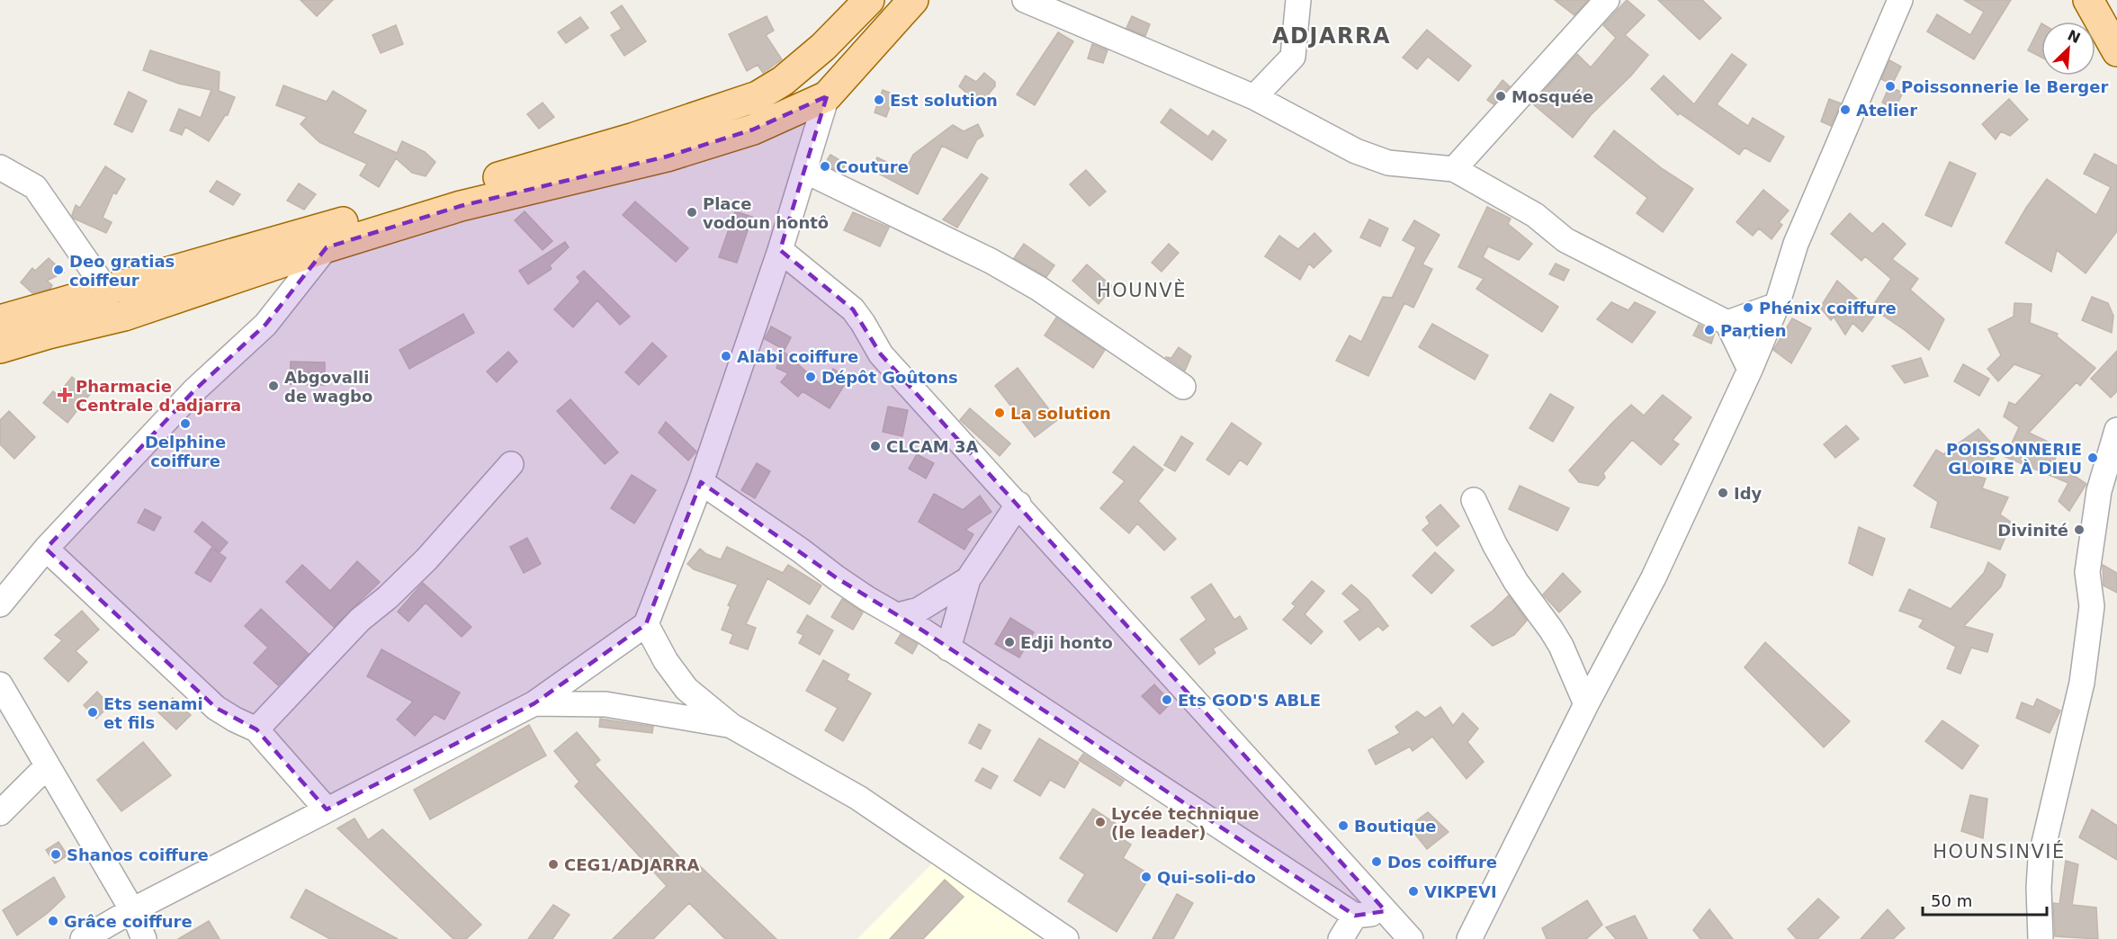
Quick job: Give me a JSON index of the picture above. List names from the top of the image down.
{
  "districts": ["ADJARRA", "HOUNVÈ", "HOUNSINVIÉ"],
  "places": {
    "other": [
      "Poissonnerie le Berger",
      "Mosquée",
      "Est solution",
      "Atelier",
      "Couture",
      "Place vodoun hontô",
      "Deo gratias coiffeur",
      "Phénix coiffure",
      "Partien",
      "Alabi coiffure",
      "Dépôt Goûtons",
      "Abgovalli de wagbo",
      "La solution",
      "Delphine coiffure",
      "CLCAM 3A",
      "POISSONNERIE GLOIRE À DIEU",
      "Idy",
      "Divinité",
      "Edji honto",
      "Ets GOD'S ABLE",
      "Ets senami et fils",
      "Lycée technique (le leader)",
      "Boutique",
      "Shanos coiffure",
      "Dos coiffure",
      "CEG1/ADJARRA",
      "Qui-soli-do",
      "VIKPEVI",
      "Grâce coiffure"
    ],
    "health": ["Pharmacie Centrale d'adjarra"]
  },
  "scale_bar": "50 m",
  "north": "top right"
}
